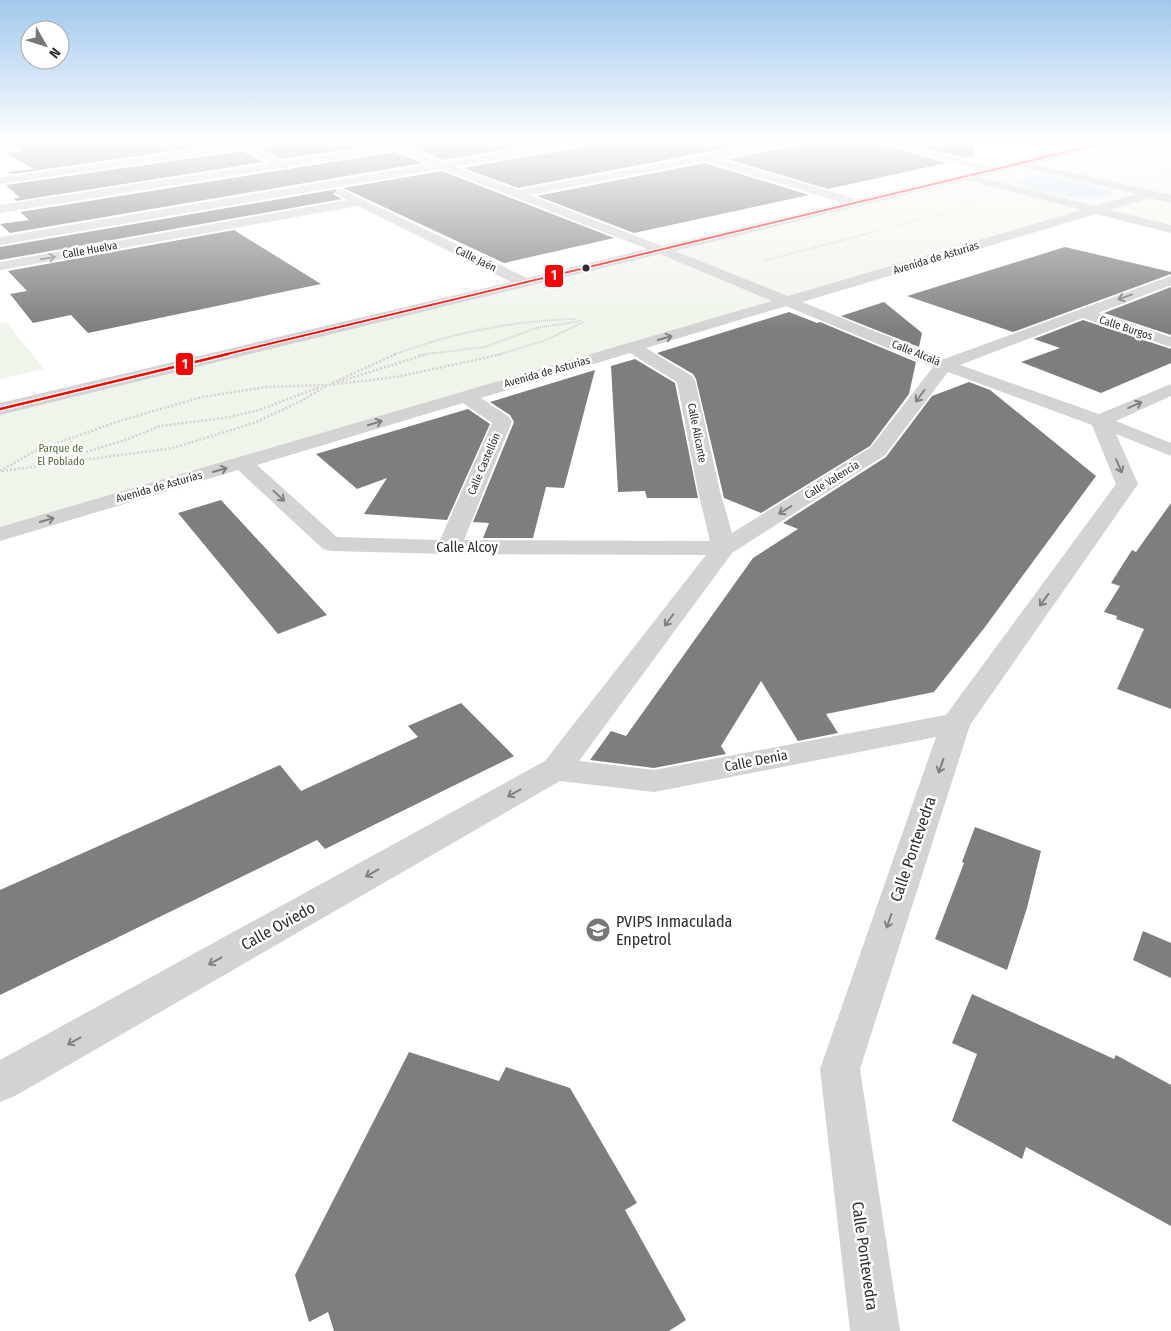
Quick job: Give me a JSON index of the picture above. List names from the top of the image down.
{
  "streets": {
    "street": [
      "Calle Huelva",
      "Avenida de Asturias",
      "Calle Jaén",
      "Calle Burgos",
      "Calle Alcalá",
      "Calle Alicante",
      "Calle Castellón",
      "Calle Valencia",
      "Calle Alcoy",
      "Calle Denia",
      "Calle Pontevedra",
      "Calle Oviedo"
    ]
  },
  "crossings": [
    ["Avenida de Asturias", "Calle Alcalá"],
    ["Avenida de Asturias", "Calle Alicante"],
    ["Avenida de Asturias", "Calle Castellón"],
    ["Avenida de Asturias", "Calle Alcoy"],
    ["Calle Alcalá", "Calle Valencia"],
    ["Calle Alcalá", "Calle Pontevedra"],
    ["Calle Alicante", "Calle Valencia"],
    ["Calle Alicante", "Calle Alcoy"],
    ["Calle Castellón", "Calle Alcoy"],
    ["Calle Valencia", "Calle Alcoy"],
    ["Calle Valencia", "Calle Denia"],
    ["Calle Valencia", "Calle Oviedo"],
    ["Calle Denia", "Calle Pontevedra"],
    ["Calle Denia", "Calle Oviedo"]
  ],
  "one_way": [
    "Calle Valencia",
    "Calle Alcoy",
    "Calle Pontevedra",
    "Calle Oviedo"
  ],
  "parks": ["Parque de El Poblado"],
  "places": {
    "school or university": ["PVIPS Inmaculada Enpetrol"]
  },
  "lines": ["transit line 1"],
  "north": "bottom right"
}
